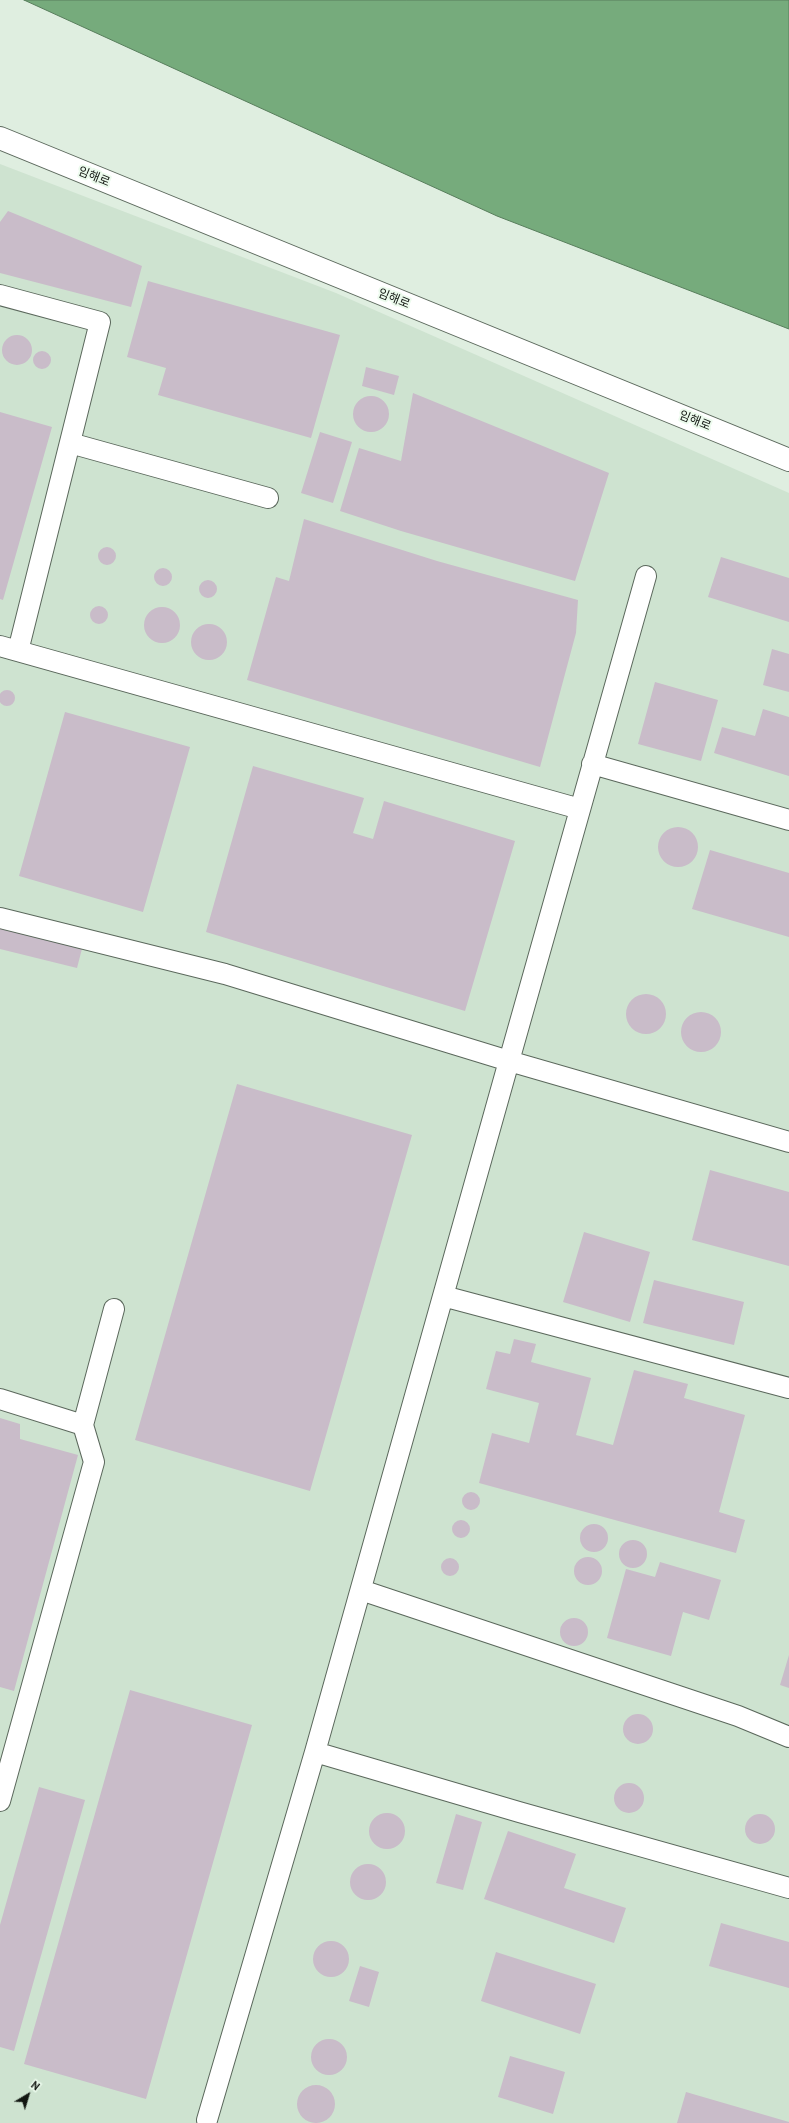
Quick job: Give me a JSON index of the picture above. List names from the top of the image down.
{
  "streets": {
    "street": ["임해로"]
  },
  "north": "top right"
}
